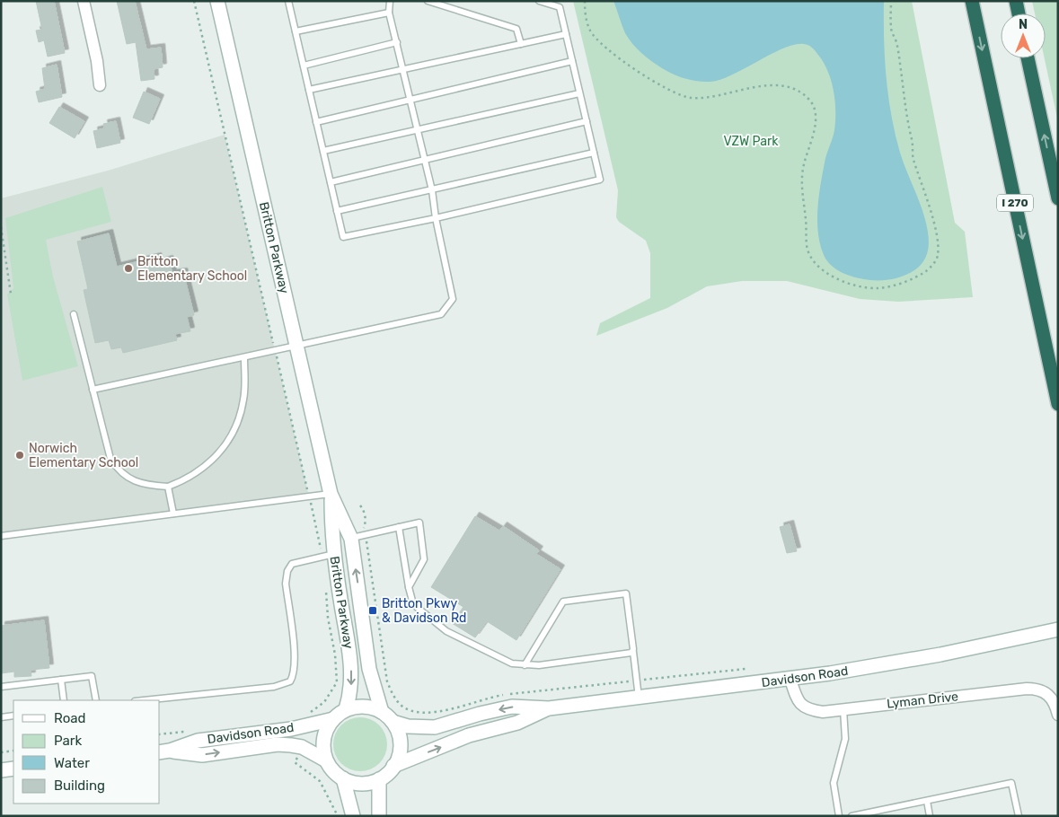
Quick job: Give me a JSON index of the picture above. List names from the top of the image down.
{
  "streets": {
    "highway": ["I 270"],
    "main road": ["Britton Parkway", "Davidson Road"],
    "street": ["Lyman Drive"]
  },
  "crossings": [
    ["Britton Parkway", "Davidson Road"],
    ["Davidson Road", "Lyman Drive"]
  ],
  "parks": ["VZW Park"],
  "places": {
    "other": ["Britton Elementary School", "Norwich Elementary School"],
    "transit": ["Britton Pkwy & Davidson Rd"]
  },
  "legend": [
    "Road",
    "Park",
    "Water",
    "Building"
  ],
  "north": "top"
}
